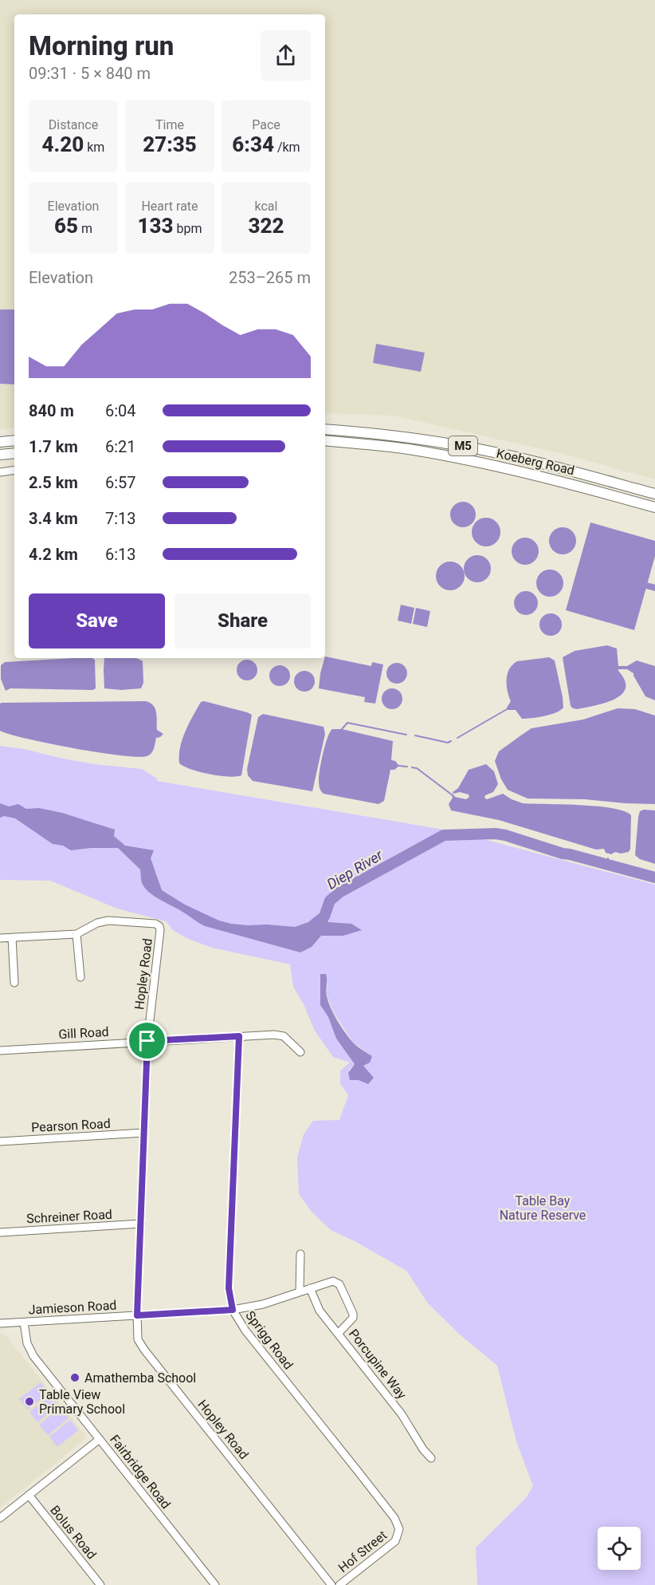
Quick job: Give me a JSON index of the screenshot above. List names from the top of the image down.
{
  "streets": {
    "main road": ["M5", "Koeberg Road"],
    "street": [
      "Hopley Road",
      "Gill Road",
      "Pearson Road",
      "Schreiner Road",
      "Jamieson Road",
      "Sprigg Road",
      "Porcupine Way",
      "Fairbridge Road",
      "Bolus Road",
      "Hof Street"
    ]
  },
  "crossings": [
    ["Hopley Road", "Gill Road"],
    ["Hopley Road", "Pearson Road"],
    ["Hopley Road", "Schreiner Road"],
    ["Hopley Road", "Jamieson Road"],
    ["Gill Road", "Sprigg Road"],
    ["Jamieson Road", "Sprigg Road"],
    ["Jamieson Road", "Porcupine Way"],
    ["Jamieson Road", "Fairbridge Road"],
    ["Sprigg Road", "Hof Street"]
  ],
  "water": ["Diep River"],
  "parks": ["Table Bay Nature Reserve"],
  "places": ["Amathemba School", "Table View Primary School"],
  "page": {
    "heading": ["Morning run", "09:31 · 5 × 840 m"],
    "stats": [
      ["Distance", "4.20 km"],
      ["Time", "27:35"],
      ["Pace", "6:34 /km"],
      ["Elevation", "65 m"],
      ["Heart rate", "133 bpm"],
      ["kcal", "322"]
    ],
    "chart": ["Elevation", "253–265 m"],
    "list": [
      {
        "name": "840 m",
        "note": "6:04"
      },
      {
        "name": "1.7 km",
        "note": "6:21"
      },
      {
        "name": "2.5 km",
        "note": "6:57"
      },
      {
        "name": "3.4 km",
        "note": "7:13"
      },
      {
        "name": "4.2 km",
        "note": "6:13"
      }
    ],
    "buttons": ["Save", "Share"]
  }
}
